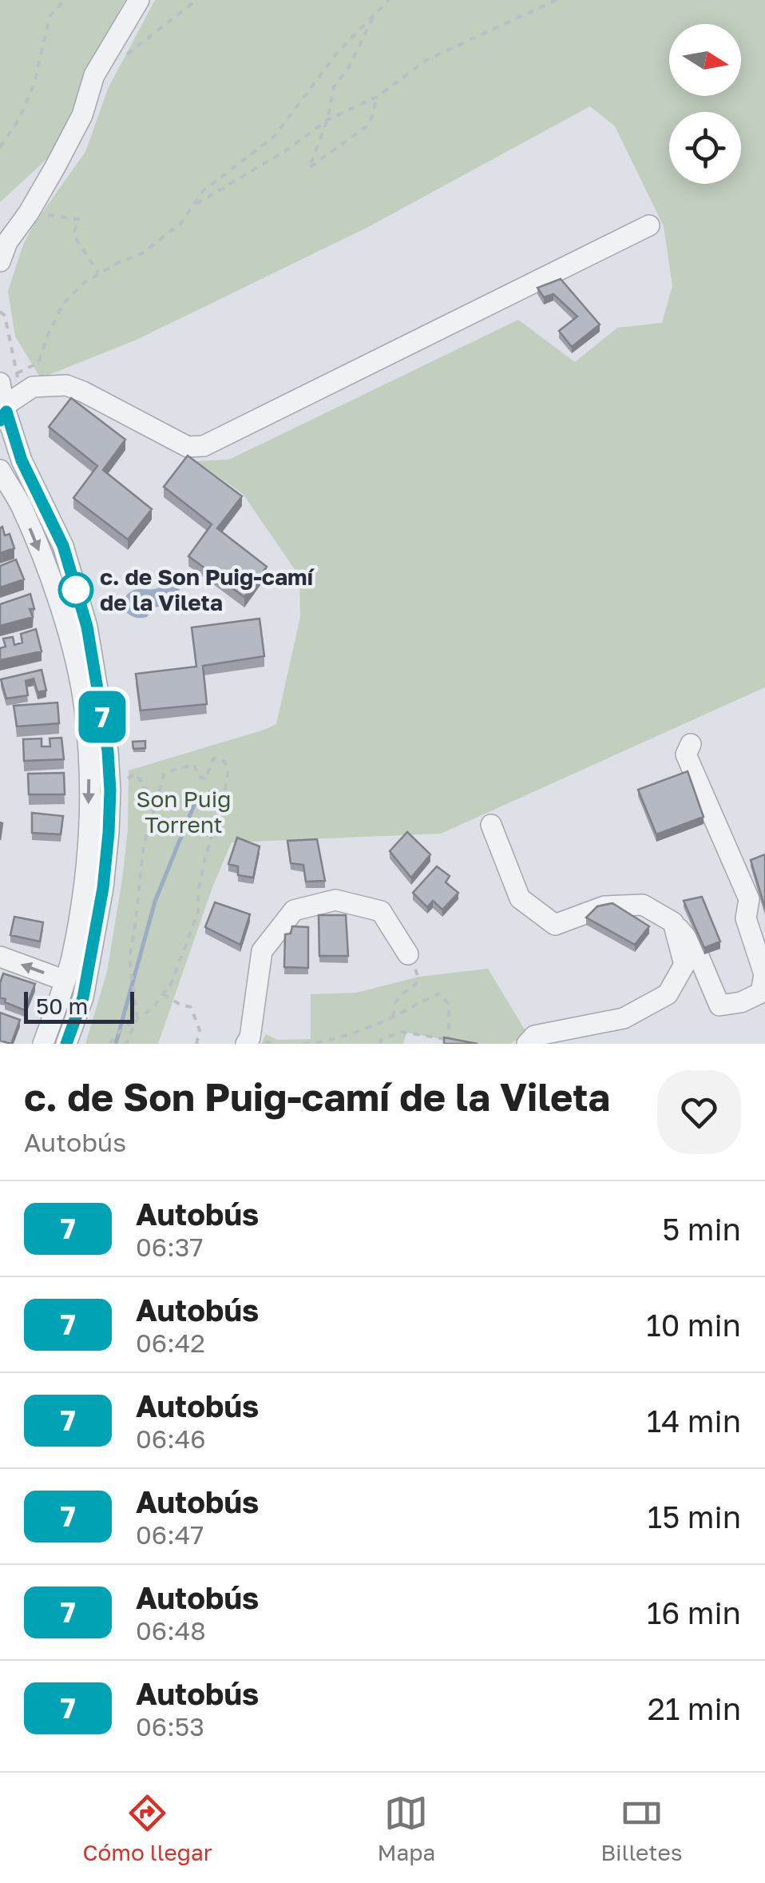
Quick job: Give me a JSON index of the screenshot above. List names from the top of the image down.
{
  "parks": ["Son Puig Torrent"],
  "places": ["c. de Son Puig-camí de la Vileta"],
  "lines": ["bus line 7"],
  "scale_bar": "50 m",
  "north": "right",
  "page": {
    "on_map": "7",
    "scale": "50 m",
    "heading": ["c. de Son Puig-camí de la Vileta", "Autobús"],
    "list": [
      {
        "mark": "7",
        "name": "Autobús",
        "note": "06:37",
        "value": "5 min"
      },
      {
        "mark": "7",
        "name": "Autobús",
        "note": "06:42",
        "value": "10 min"
      },
      {
        "mark": "7",
        "name": "Autobús",
        "note": "06:46",
        "value": "14 min"
      },
      {
        "mark": "7",
        "name": "Autobús",
        "note": "06:47",
        "value": "15 min"
      },
      {
        "mark": "7",
        "name": "Autobús",
        "note": "06:48",
        "value": "16 min"
      },
      {
        "mark": "7",
        "name": "Autobús",
        "note": "06:53",
        "value": "21 min"
      }
    ],
    "tabs": ["Cómo llegar", "Mapa", "Billetes"]
  }
}
